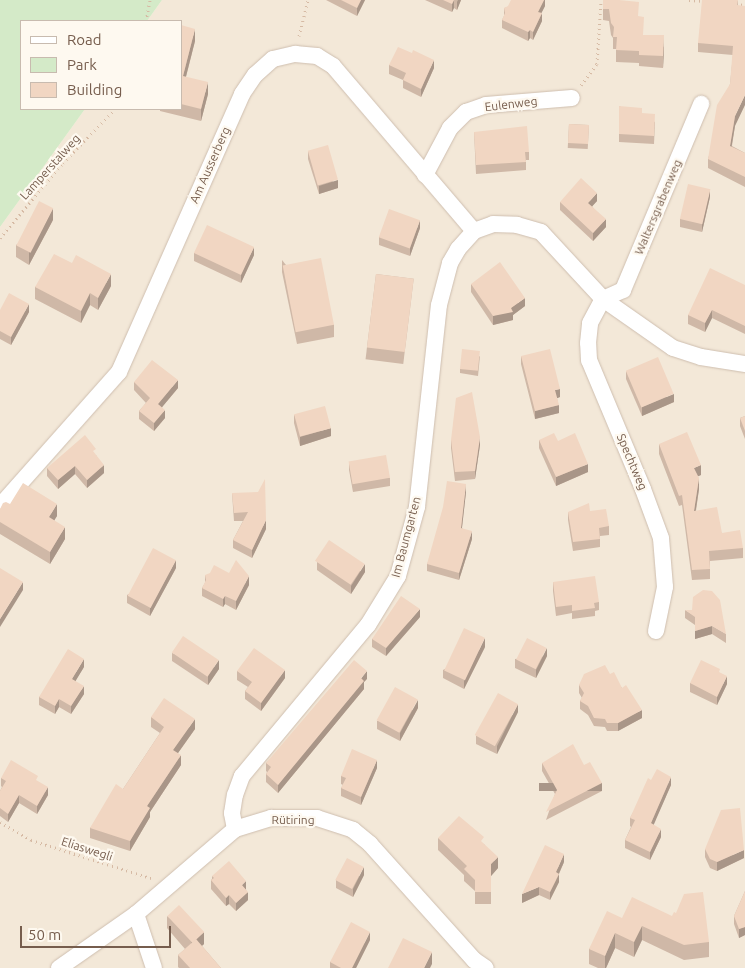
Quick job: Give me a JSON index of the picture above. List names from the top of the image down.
{
  "streets": {
    "street": [
      "Eulenweg",
      "Am Ausserberg",
      "Waltersgrabenweg",
      "Spechtweg",
      "Im Baumgarten",
      "Rütiring"
    ],
    "path": ["Lamperstalweg", "Eliaswegli"]
  },
  "crossings": [
    ["Eulenweg", "Am Ausserberg"],
    ["Am Ausserberg", "Im Baumgarten"],
    ["Waltersgrabenweg", "Spechtweg"],
    ["Im Baumgarten", "Rütiring"],
    ["Rütiring", "Eliaswegli"]
  ],
  "legend": ["Road", "Park", "Building"],
  "scale_bar": "50 m"
}
